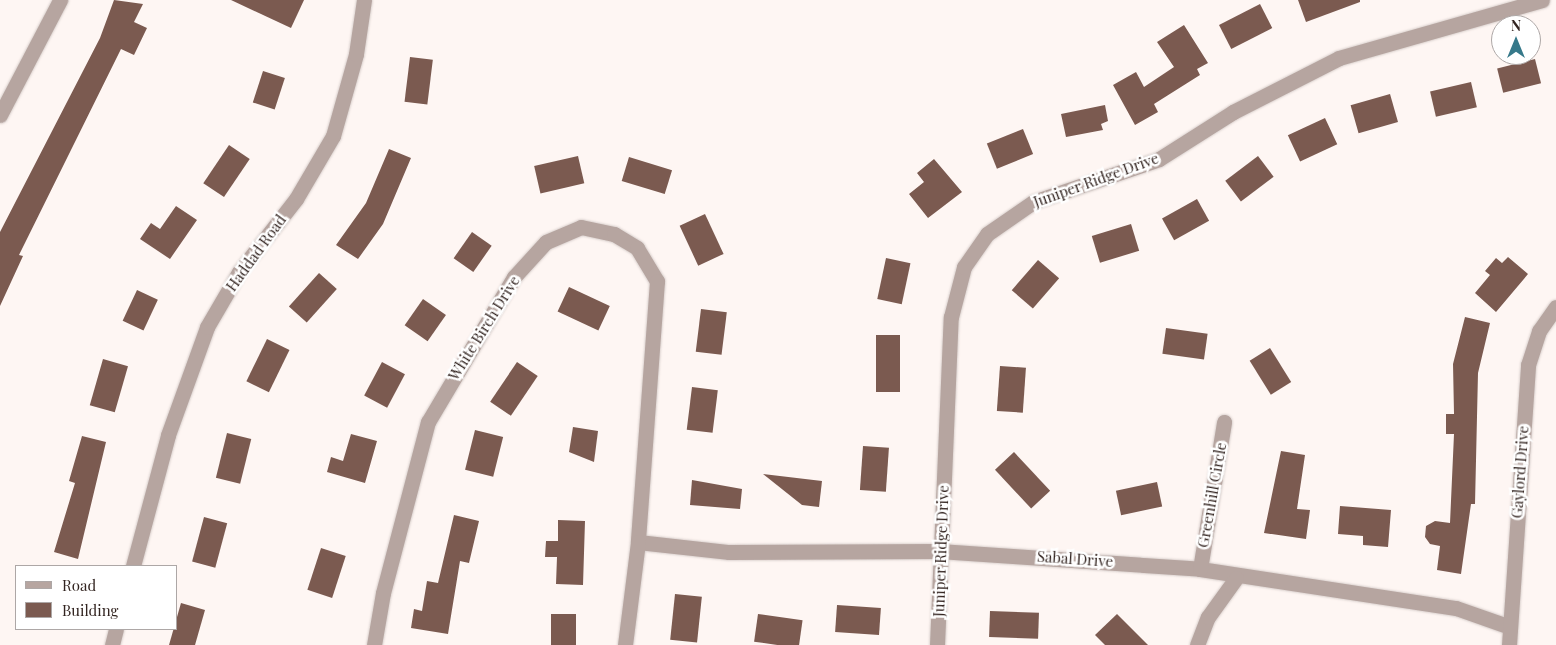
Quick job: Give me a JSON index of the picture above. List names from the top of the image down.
{
  "streets": {
    "street": [
      "Juniper Ridge Drive",
      "Haddad Road",
      "White Birch Drive",
      "Gaylord Drive",
      "Greenhill Circle",
      "Sabal Drive"
    ]
  },
  "crossings": [
    ["Juniper Ridge Drive", "Sabal Drive"],
    ["White Birch Drive", "Sabal Drive"],
    ["Gaylord Drive", "Sabal Drive"],
    ["Greenhill Circle", "Sabal Drive"]
  ],
  "legend": ["Road", "Building"],
  "north": "top"
}
